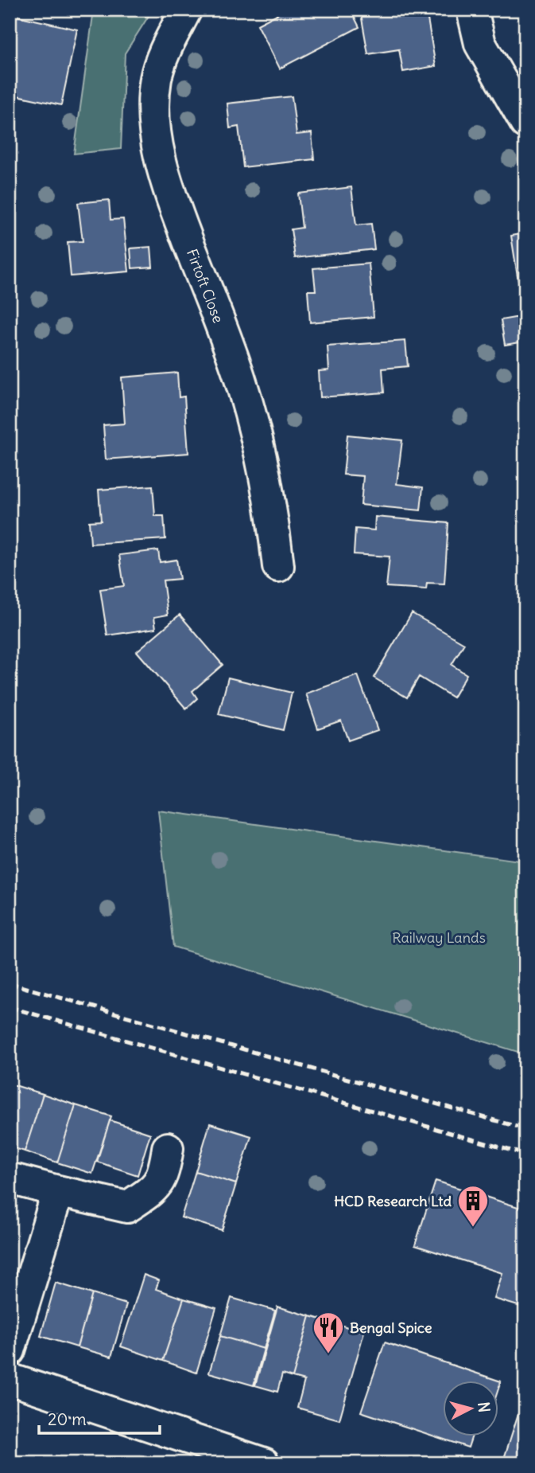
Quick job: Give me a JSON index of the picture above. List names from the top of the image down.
{
  "streets": {
    "street": ["Firtoft Close"]
  },
  "parks": ["Railway Lands"],
  "places": {
    "building": ["HCD Research Ltd"],
    "restaurant": ["Bengal Spice"]
  },
  "scale_bar": "20 m",
  "north": "right"
}
